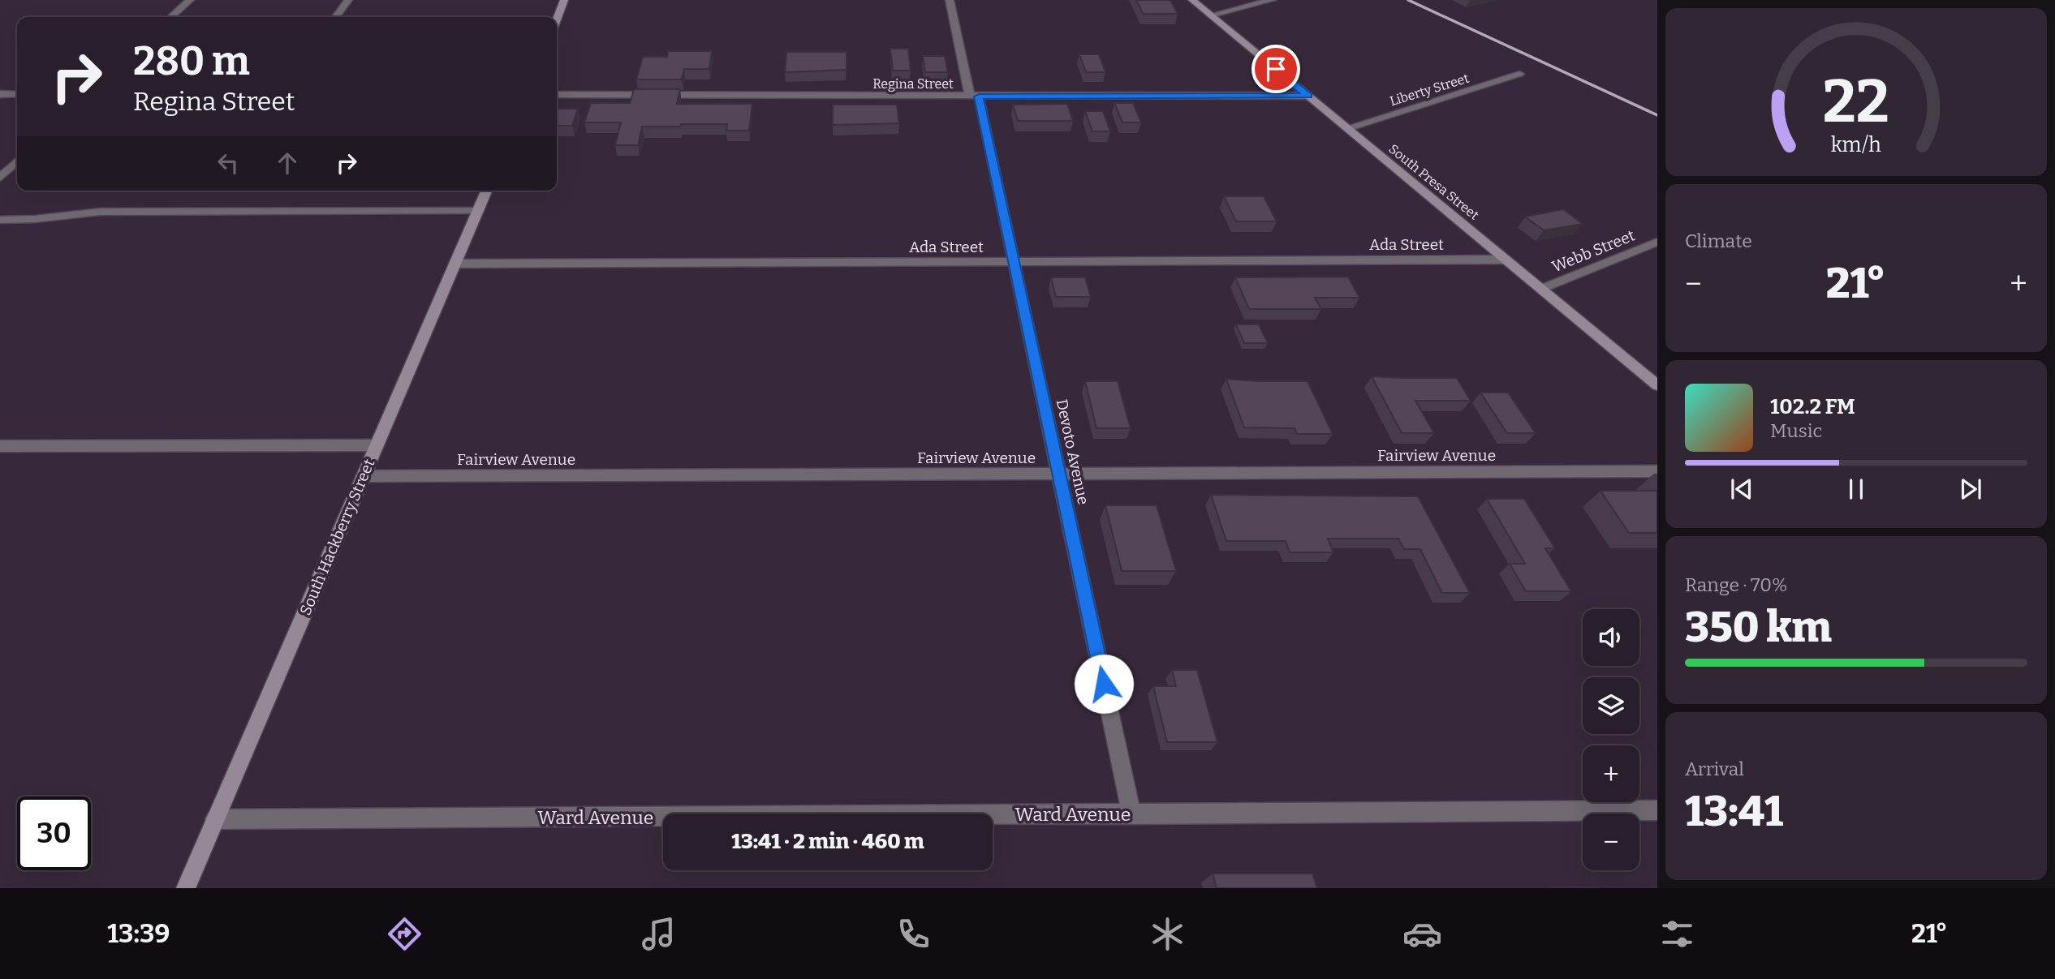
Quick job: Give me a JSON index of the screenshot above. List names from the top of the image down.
{
  "streets": {
    "main road": ["South Presa Street", "South Hackberry Street"],
    "street": [
      "Regina Street",
      "Liberty Street",
      "Ada Street",
      "Webb Street",
      "Devoto Avenue",
      "Fairview Avenue",
      "Ward Avenue"
    ]
  },
  "crossings": [
    ["Regina Street", "South Presa Street"],
    ["Regina Street", "Devoto Avenue"],
    ["Liberty Street", "South Presa Street"],
    ["South Presa Street", "Ada Street"],
    ["South Presa Street", "Webb Street"],
    ["Ada Street", "Devoto Avenue"],
    ["Ada Street", "South Hackberry Street"],
    ["Devoto Avenue", "Fairview Avenue"],
    ["Devoto Avenue", "Ward Avenue"],
    ["Fairview Avenue", "South Hackberry Street"],
    ["South Hackberry Street", "Ward Avenue"]
  ],
  "page": {
    "turn": ["280 m", "Regina Street"],
    "tile": [
      "Climate",
      ["Range · 70%", "350 km"],
      ["Arrival", "13:41"]
    ],
    "heat": ["−", "21°", "+"],
    "song": ["102.2 FM", "Music"],
    "map_buttons": ["+", "−"],
    "limit": "30",
    "trip": "13:41 · 2 min · 460 m",
    "tabs": ["13:39", "21°"],
    "gauge": ["22", "km/h"]
  }
}
